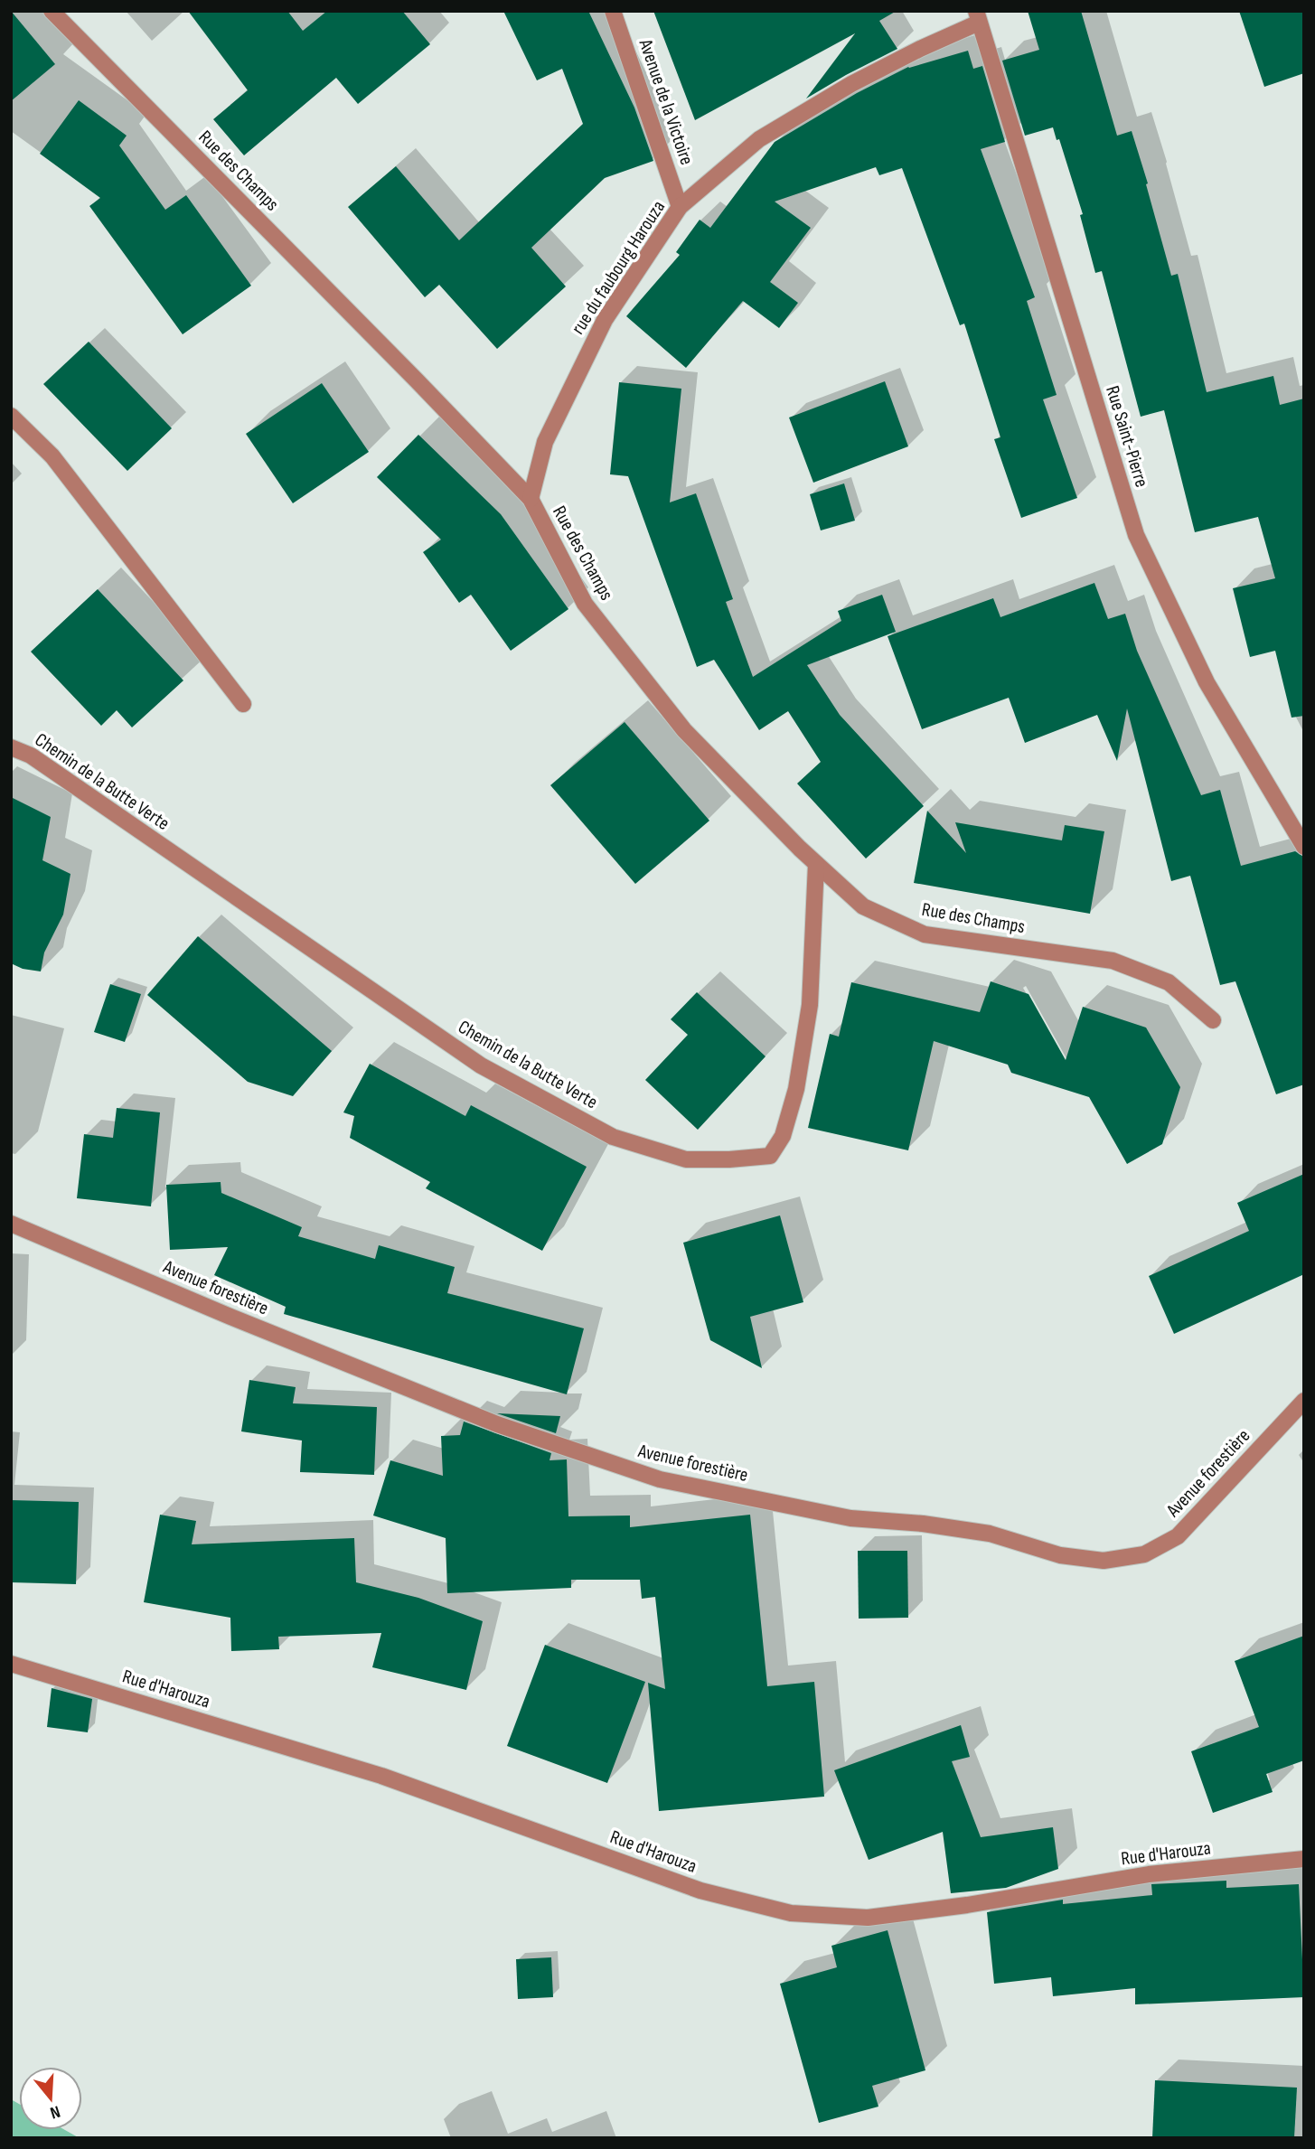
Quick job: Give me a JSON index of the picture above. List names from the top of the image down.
{
  "streets": {
    "street": [
      "Avenue de la Victoire",
      "Rue des Champs",
      "rue du faubourg Harouza",
      "Rue Saint-Pierre",
      "Chemin de la Butte Verte",
      "Avenue forestière",
      "Rue d'Harouza"
    ]
  },
  "crossings": [
    ["Avenue de la Victoire", "rue du faubourg Harouza"],
    ["Rue des Champs", "rue du faubourg Harouza"],
    ["Rue des Champs", "Chemin de la Butte Verte"],
    ["rue du faubourg Harouza", "Rue Saint-Pierre"]
  ],
  "north": "bottom"
}
